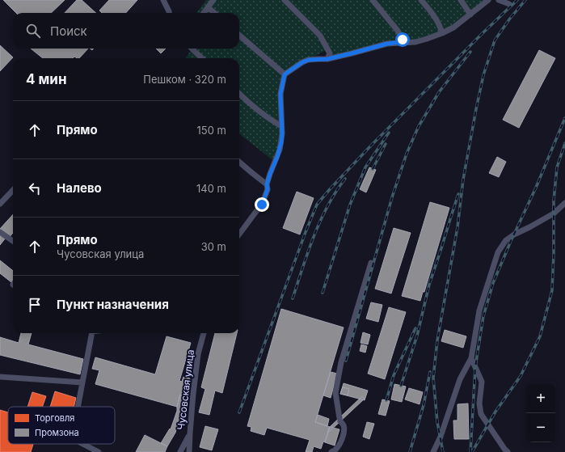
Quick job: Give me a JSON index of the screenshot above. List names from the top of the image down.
{
  "streets": {
    "street": ["Чусовская улица"]
  },
  "legend": ["Торговля", "Промзона"],
  "page": {
    "search": "Поиск",
    "heading": ["4 мин", "Пешком · 320 m"],
    "list": [
      ["Прямо", "150 m"],
      ["Налево", "140 m"],
      ["Прямо", "Чусовская улица", "30 m"],
      "Пункт назначения"
    ],
    "map_buttons": ["+", "−"]
  }
}
